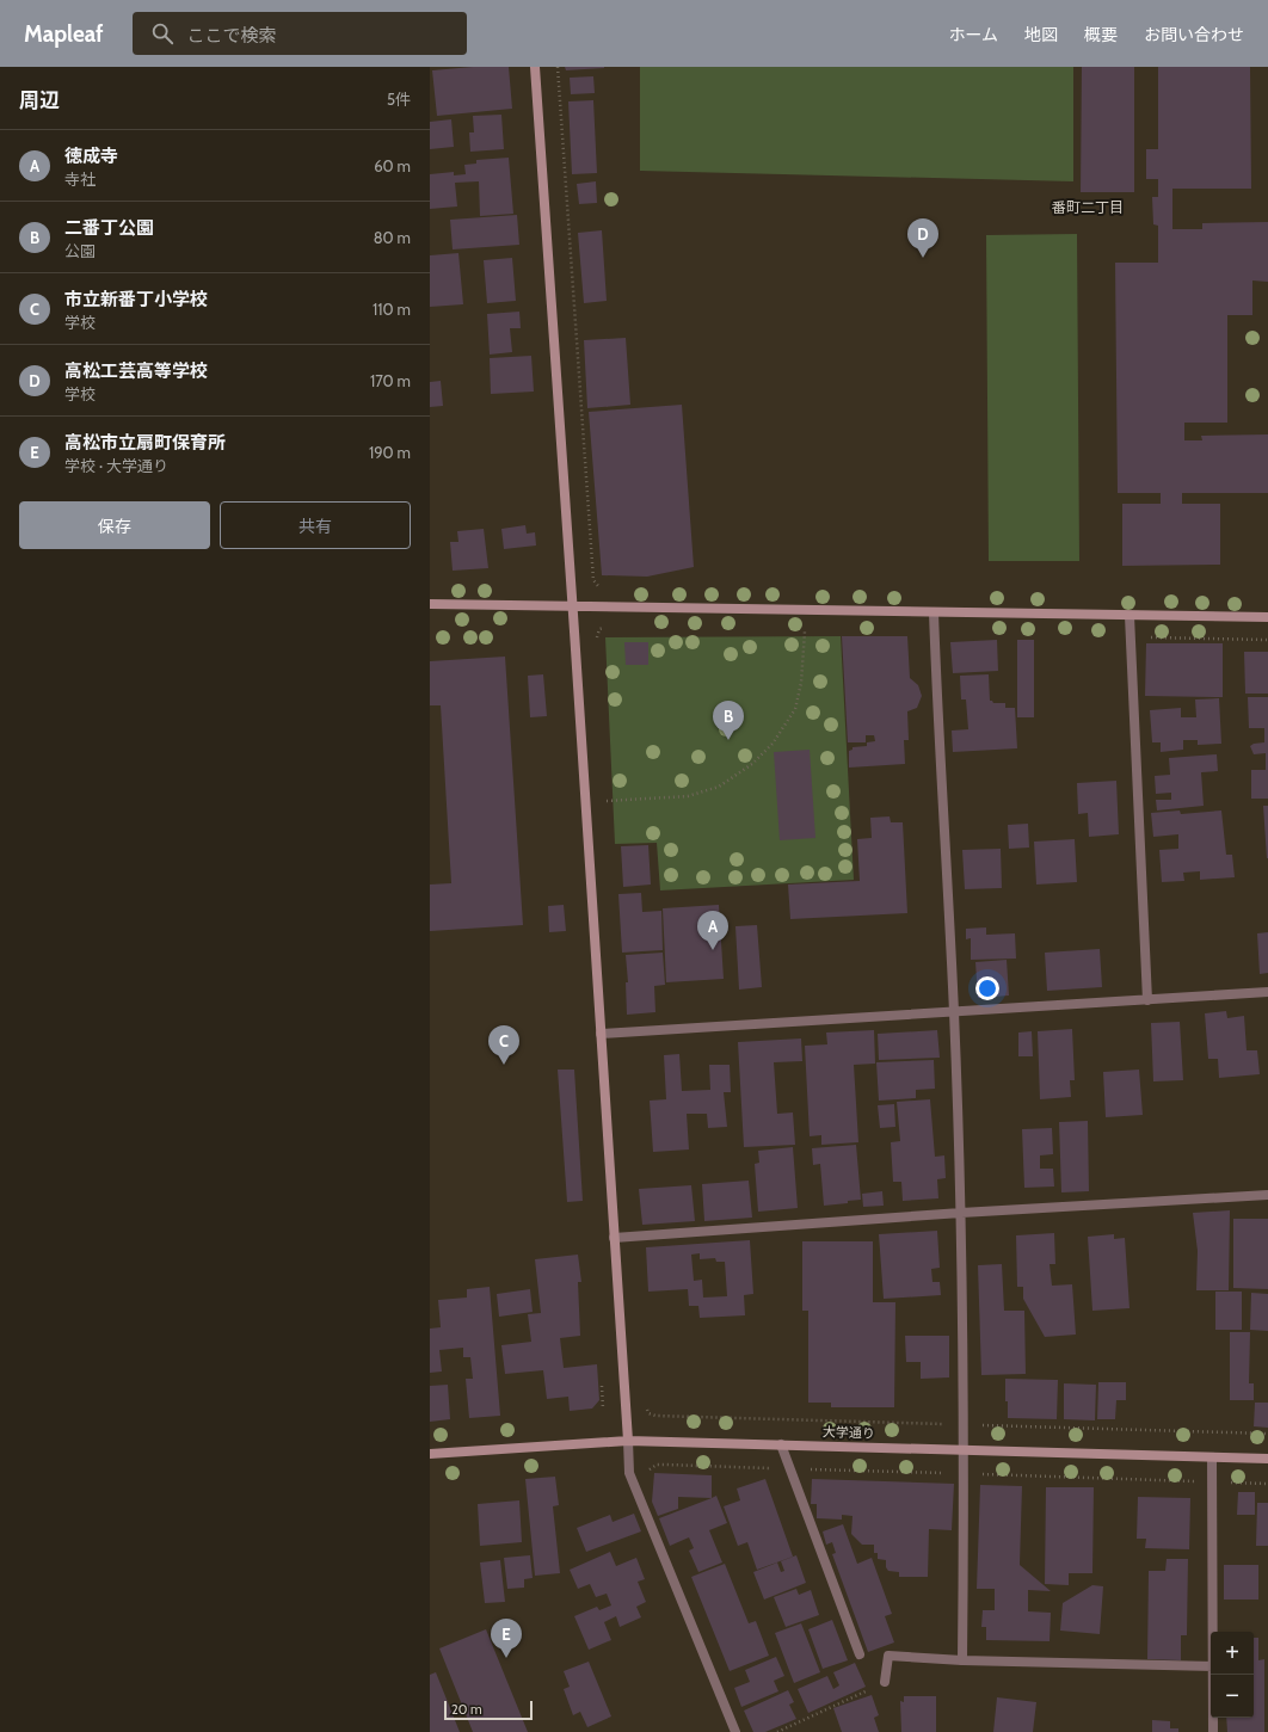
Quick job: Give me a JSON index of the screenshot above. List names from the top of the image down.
{
  "streets": {
    "street": ["大学通り"]
  },
  "districts": ["番町二丁目"],
  "scale_bar": "20 m",
  "page": {
    "header": "Mapleaf",
    "search": "ここで検索",
    "nav": [
      "ホーム",
      "地図",
      "概要",
      "お問い合わせ"
    ],
    "heading": ["周辺", "5件"],
    "list": [
      {
        "mark": "A",
        "name": "徳成寺",
        "note": "寺社",
        "value": "60 m"
      },
      {
        "mark": "B",
        "name": "二番丁公園",
        "note": "公園",
        "value": "80 m"
      },
      {
        "mark": "C",
        "name": "市立新番丁小学校",
        "note": "学校",
        "value": "110 m"
      },
      {
        "mark": "D",
        "name": "高松工芸高等学校",
        "note": "学校",
        "value": "170 m"
      },
      {
        "mark": "E",
        "name": "高松市立扇町保育所",
        "note": "学校 · 大学通り",
        "value": "190 m"
      }
    ],
    "pins": [
      "D",
      "B",
      "A",
      "C",
      "E"
    ],
    "buttons": ["保存", "共有"],
    "map_buttons": ["+", "−"],
    "scale": "20 m"
  }
}
